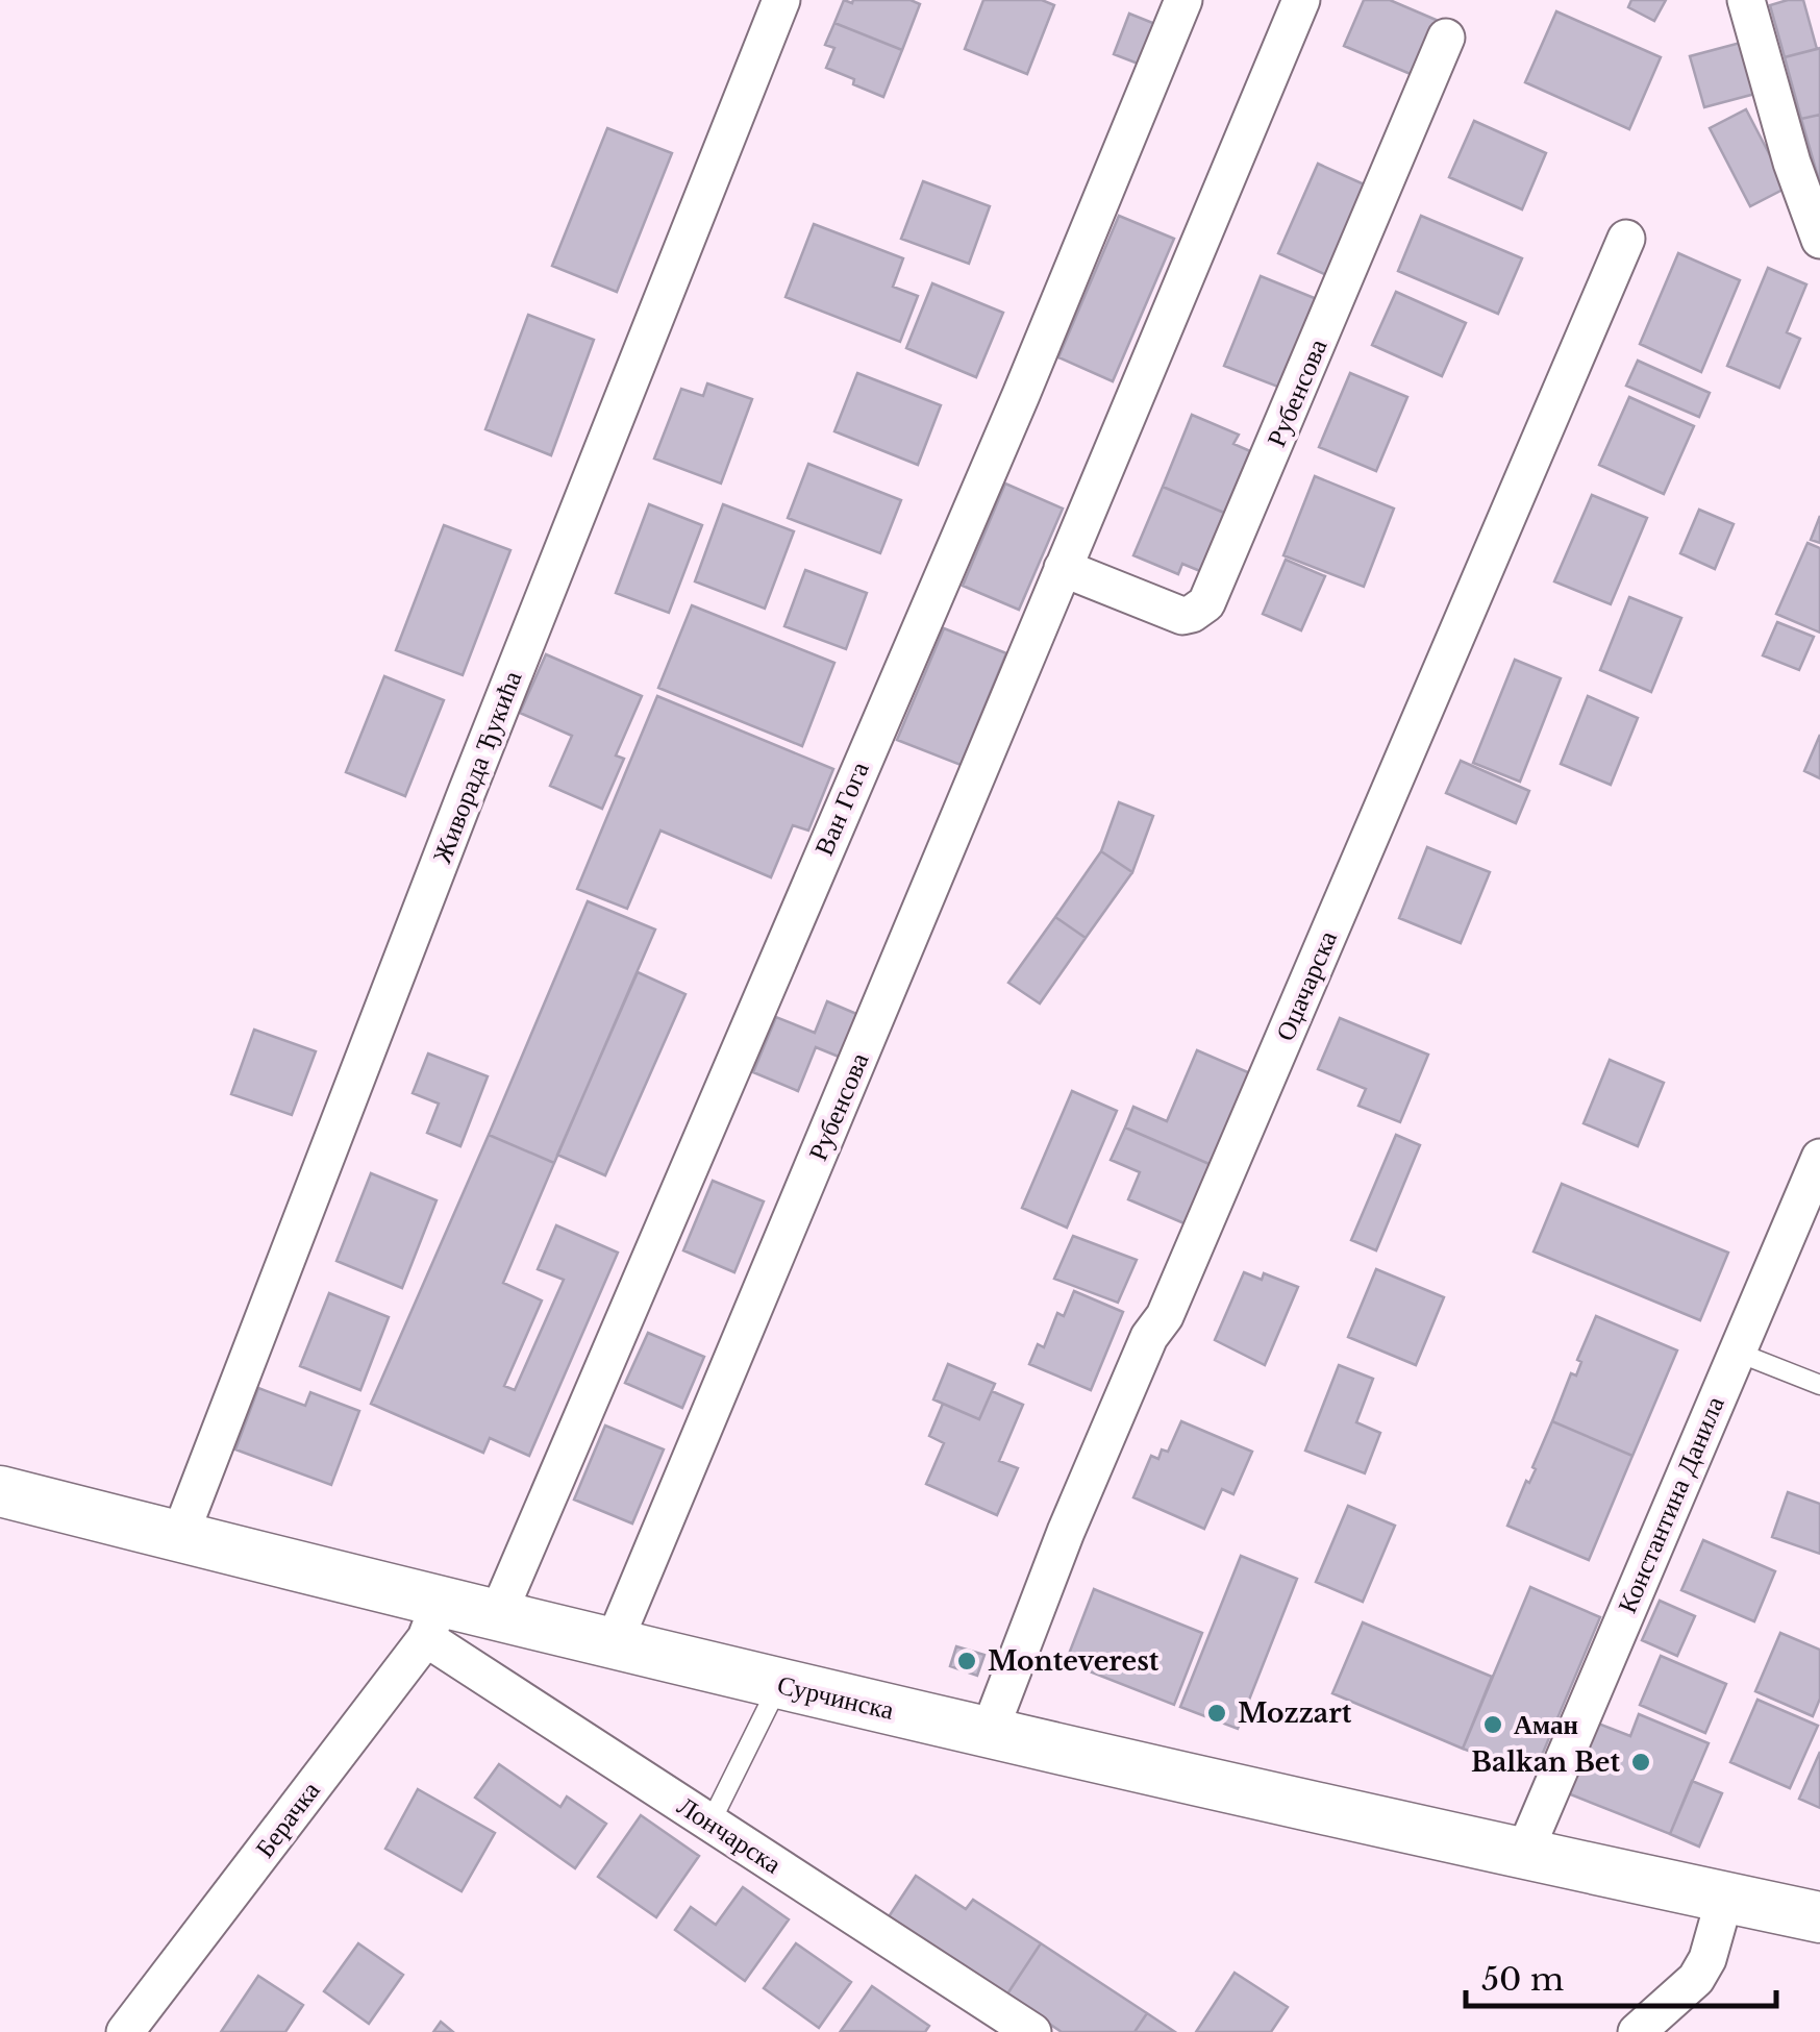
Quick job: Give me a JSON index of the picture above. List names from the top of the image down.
{
  "streets": {
    "main road": ["Сурчинска"],
    "street": [
      "Рубенсова",
      "Живорада Ђукића",
      "Ван Гога",
      "Оџачарска",
      "Константина Данила",
      "Берачка",
      "Лончарска"
    ]
  },
  "crossings": [
    ["Рубенсова", "Сурчинска"],
    ["Живорада Ђукића", "Сурчинска"],
    ["Ван Гога", "Сурчинска"],
    ["Оџачарска", "Сурчинска"],
    ["Константина Данила", "Сурчинска"],
    ["Сурчинска", "Берачка"],
    ["Сурчинска", "Лончарска"],
    ["Берачка", "Лончарска"]
  ],
  "places": [
    "Monteverest",
    "Mozzart",
    "Аман",
    "Balkan Bet"
  ],
  "scale_bar": "50 m"
}
